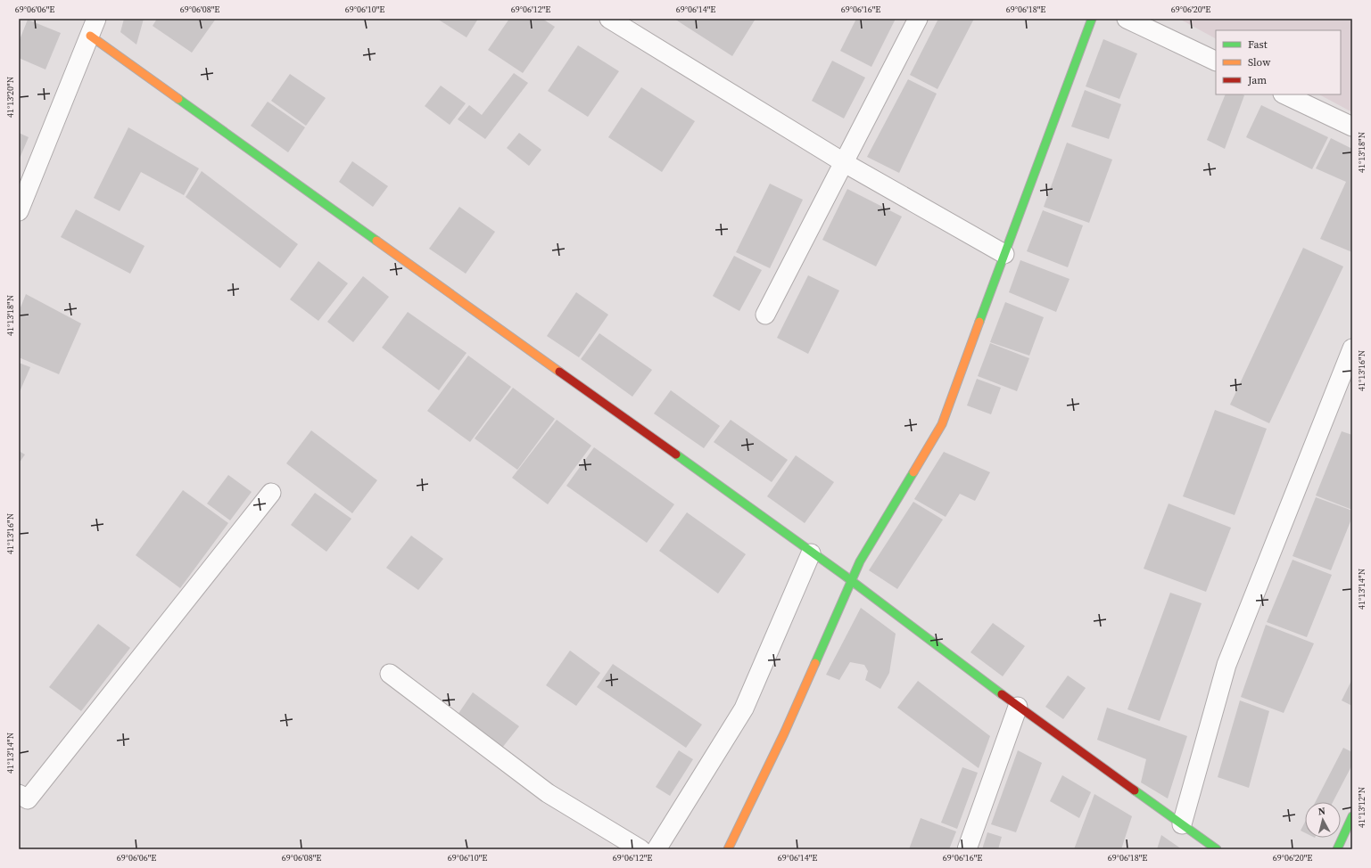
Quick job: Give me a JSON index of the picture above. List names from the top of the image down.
{
  "legend": ["Fast", "Slow", "Jam"],
  "north": "top",
  "coordinates": [
    "69°06'06\"E",
    "69°06'08\"E",
    "69°06'10\"E",
    "69°06'12\"E",
    "69°06'14\"E",
    "69°06'16\"E",
    "69°06'18\"E",
    "69°06'20\"E",
    "41°13'20\"N",
    "41°13'18\"N",
    "41°13'16\"N",
    "41°13'14\"N",
    "41°13'12\"N"
  ]
}
